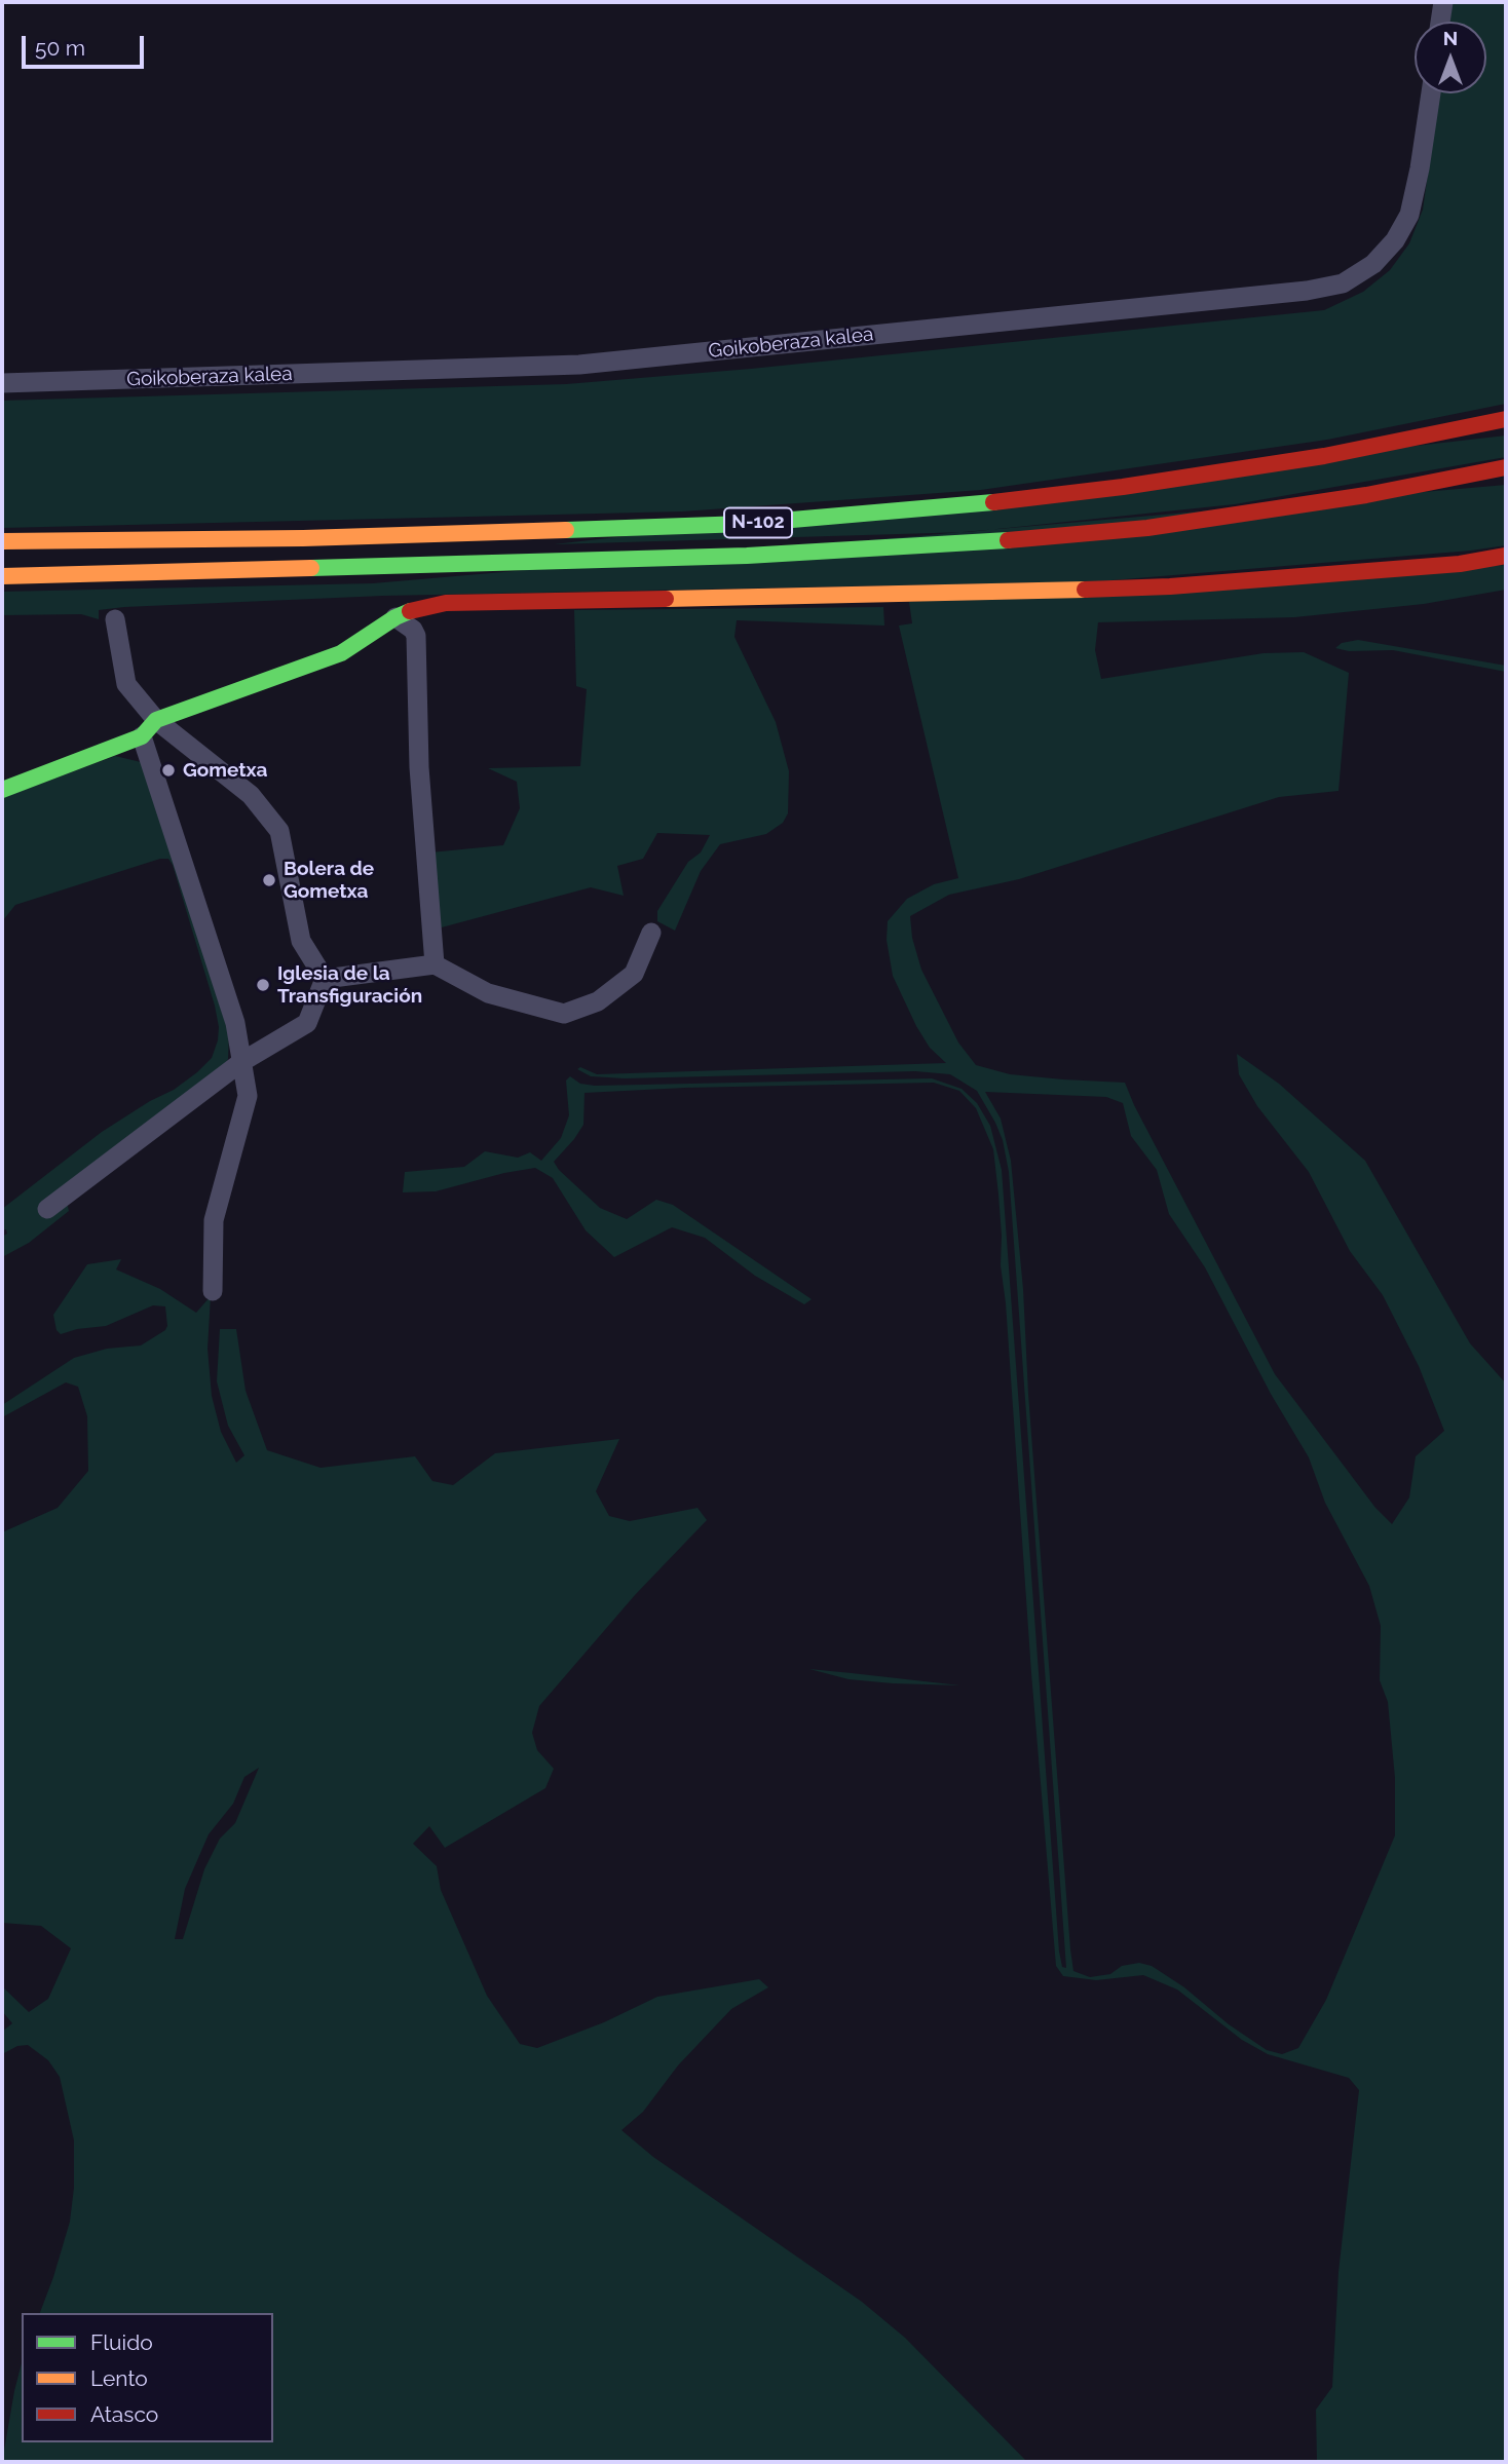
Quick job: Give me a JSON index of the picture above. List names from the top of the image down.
{
  "streets": {
    "main road": ["N-102"],
    "street": ["Goikoberaza kalea"]
  },
  "places": ["Gometxa", "Bolera de Gometxa", "Iglesia de la Transfiguración"],
  "legend": ["Fluido", "Lento", "Atasco"],
  "scale_bar": "50 m",
  "north": "top"
}
